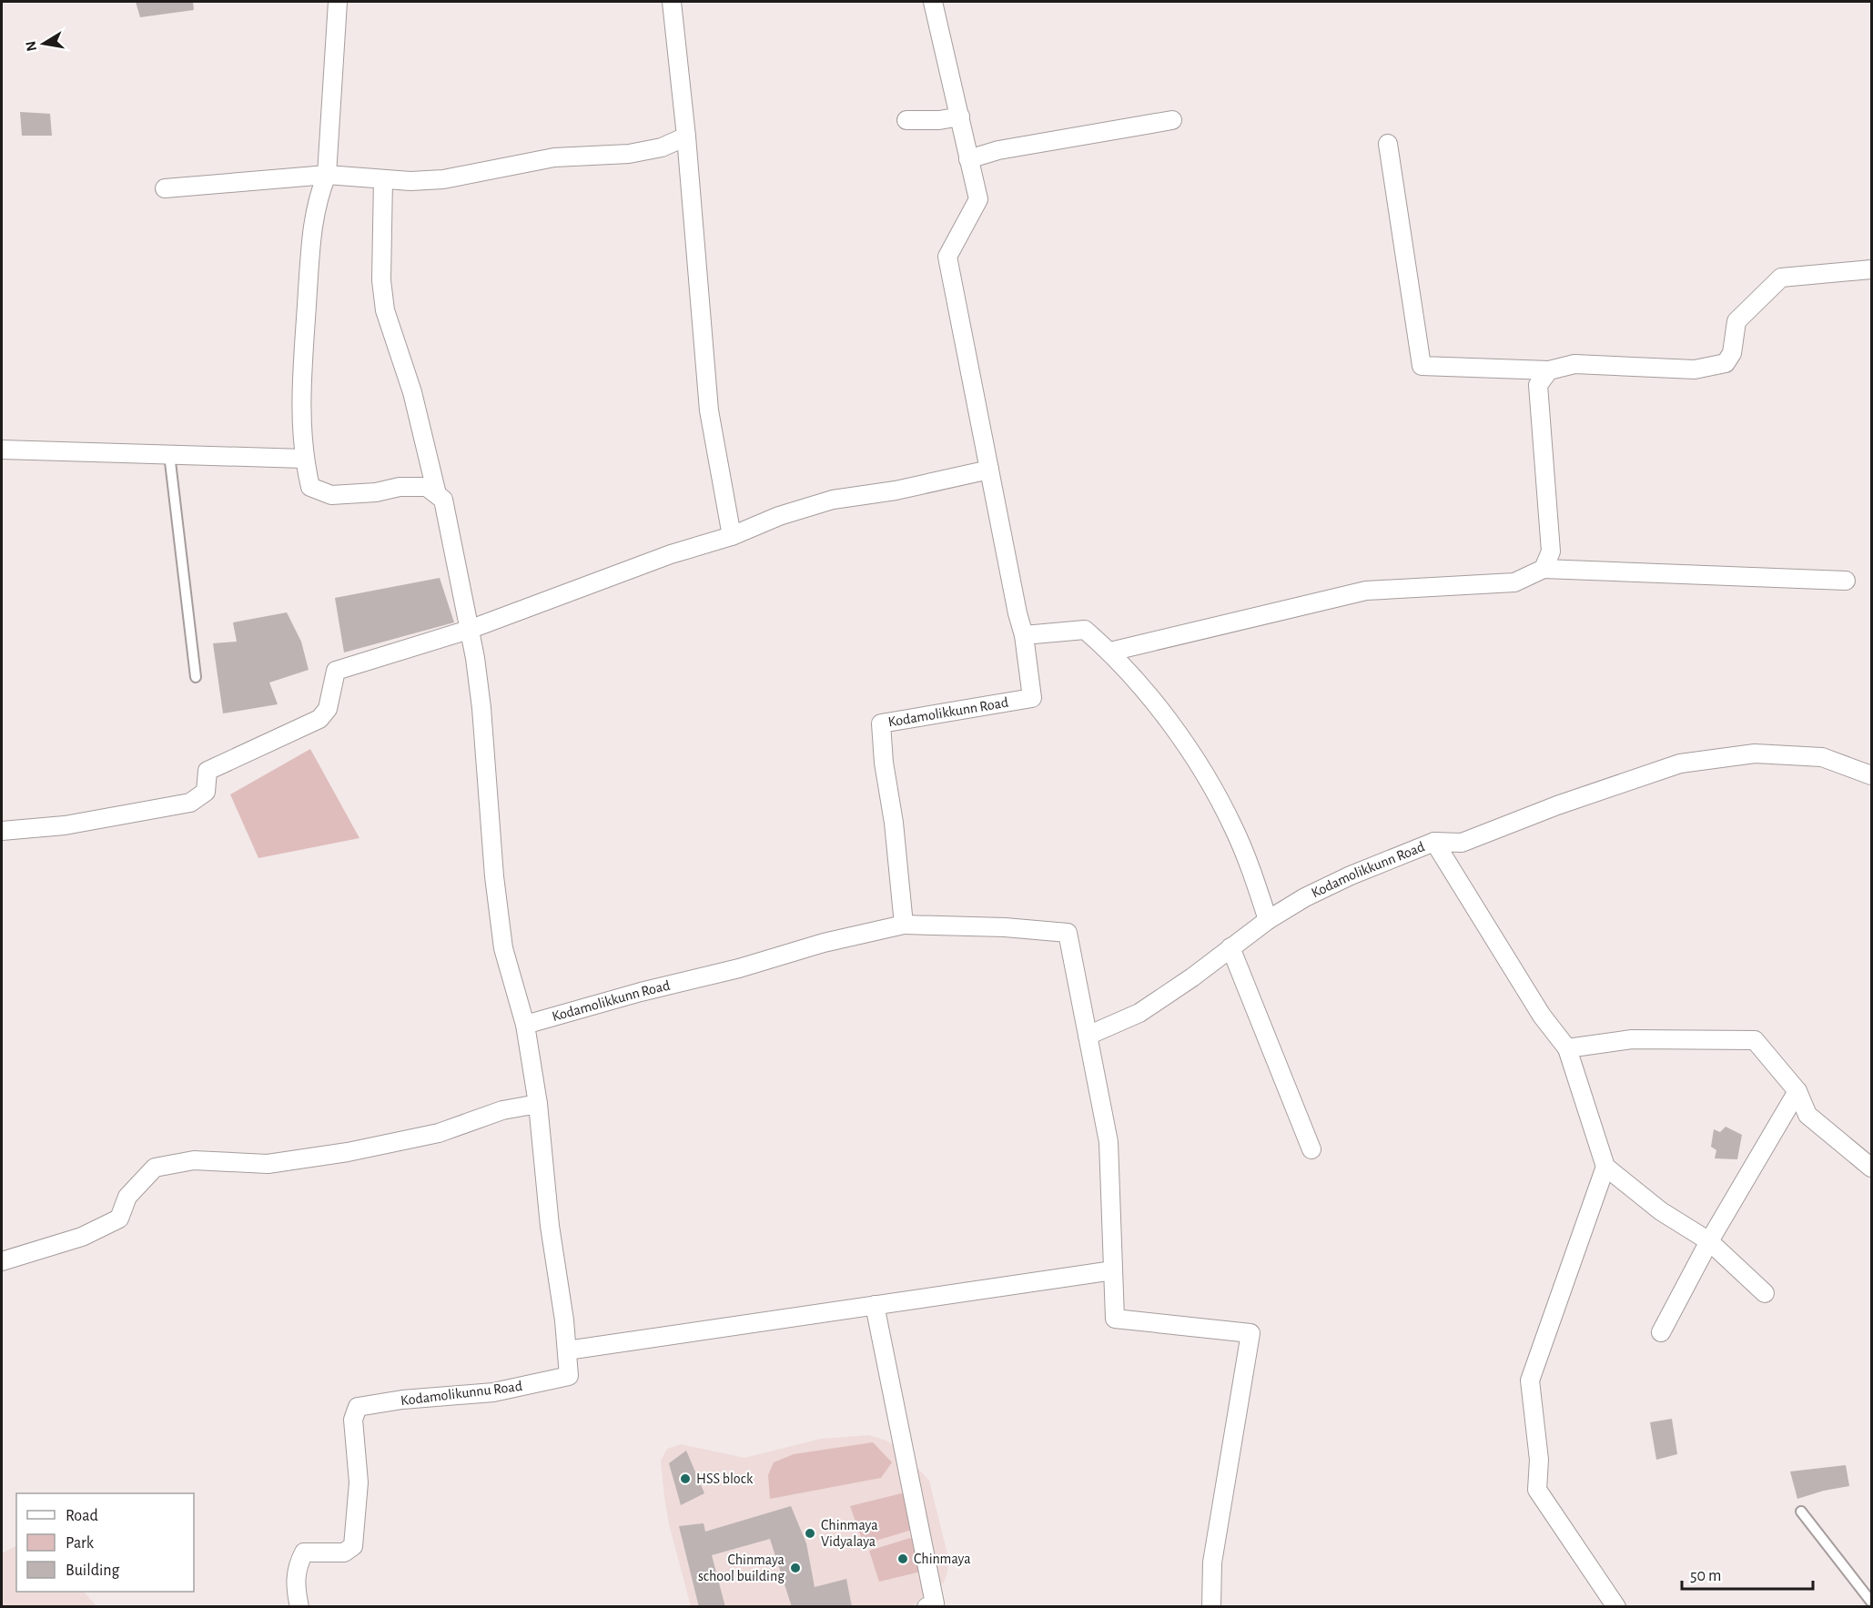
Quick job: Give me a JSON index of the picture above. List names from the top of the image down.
{
  "streets": {
    "street": ["Kodamolikkunn Road", "Kodamolikunnu Road"]
  },
  "places": [
    "HSS block",
    "Chinmaya Vidyalaya",
    "Chinmaya",
    "Chinmaya school building"
  ],
  "legend": ["Road", "Park", "Building"],
  "scale_bar": "50 m",
  "north": "left"
}
